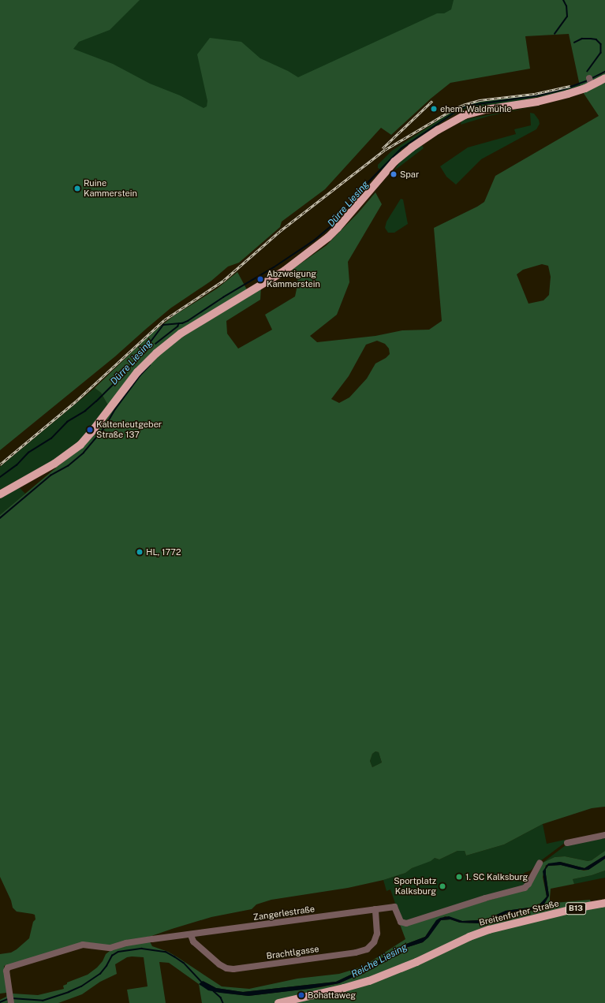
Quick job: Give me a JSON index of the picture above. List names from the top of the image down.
{
  "streets": {
    "main road": ["B13", "Breitenfurter Straße"],
    "street": ["Zangerlestraße", "Brachtlgasse"]
  },
  "crossings": [
    ["Zangerlestraße", "Brachtlgasse"]
  ],
  "water": ["Dürre Liesing", "Reiche Liesing"],
  "places": [
    "ehem. Waldmühle",
    "Spar",
    "Ruine Kammerstein",
    "Abzweigung Kammerstein",
    "Kaltenleutgeber Straße 137",
    "HL, 1772",
    "1. SC Kalksburg",
    "Sportplatz Kalksburg",
    "Bohattaweg"
  ]
}
